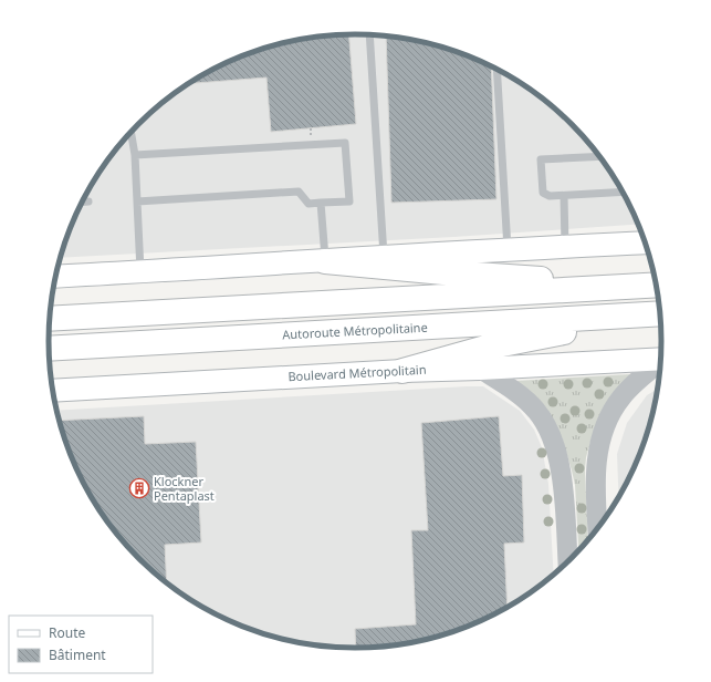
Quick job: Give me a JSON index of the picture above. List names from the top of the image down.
{
  "streets": {
    "highway": ["Autoroute Métropolitaine"],
    "main road": ["Boulevard Métropolitain"]
  },
  "places": {
    "building": ["Klockner Pentaplast"]
  },
  "legend": ["Route", "Bâtiment"]
}
